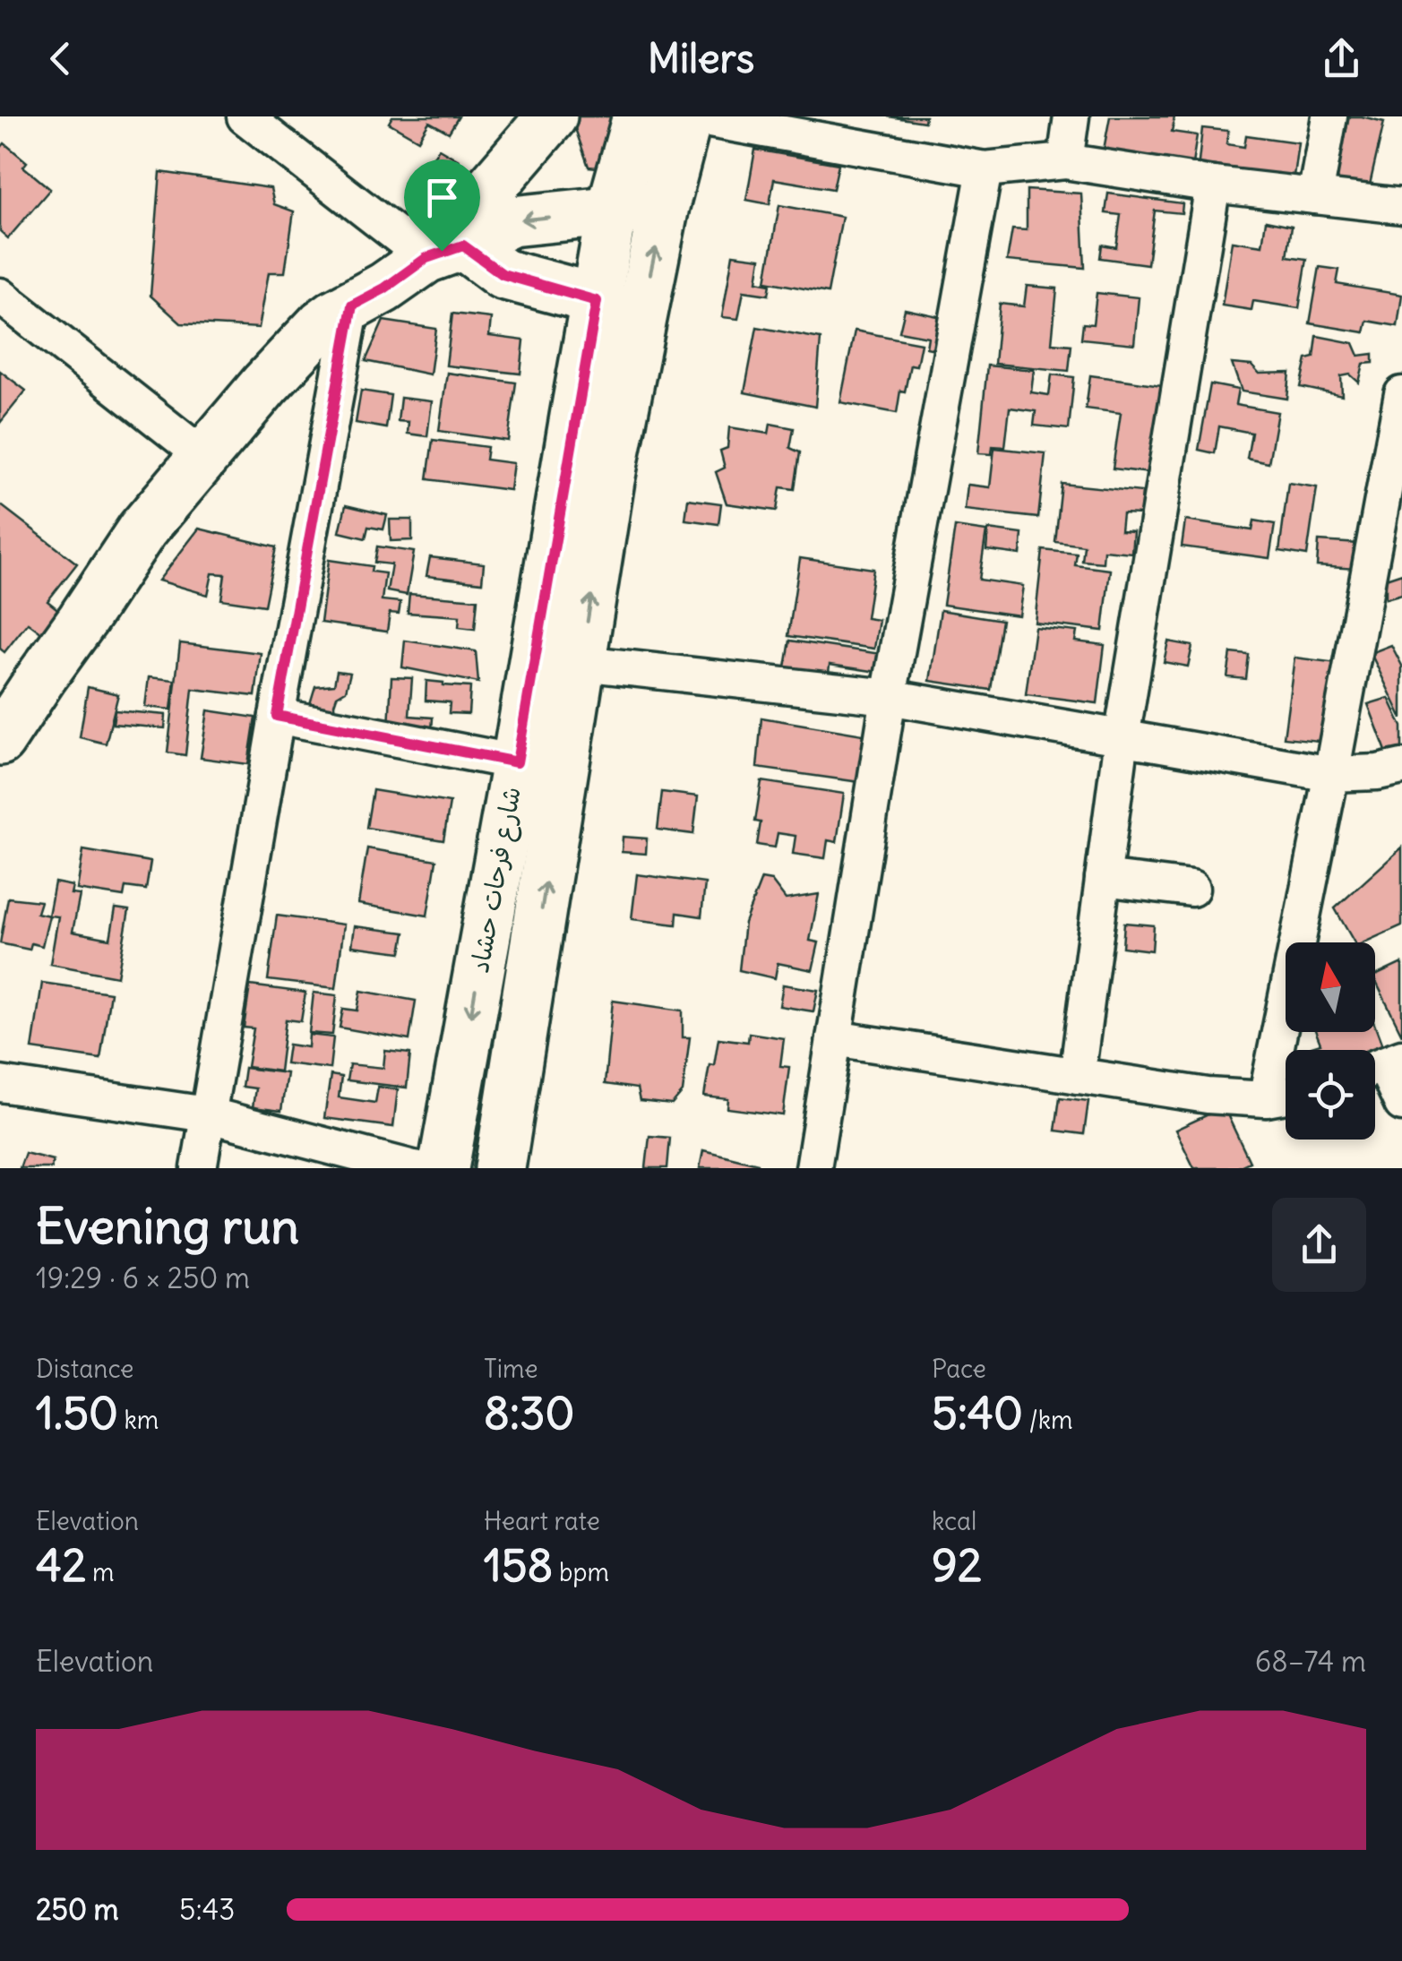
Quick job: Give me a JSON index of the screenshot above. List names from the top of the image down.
{
  "streets": {
    "main road": ["شارع فرحات حشاد"]
  },
  "north": "top",
  "page": {
    "header": "Milers",
    "heading": ["Evening run", "19:29 · 6 × 250 m"],
    "stats": [
      ["Distance", "1.50 km"],
      ["Time", "8:30"],
      ["Pace", "5:40 /km"],
      ["Elevation", "42 m"],
      ["Heart rate", "158 bpm"],
      ["kcal", "92"]
    ],
    "chart": ["Elevation", "68–74 m"],
    "list": [
      {
        "name": "250 m",
        "note": "5:43"
      }
    ]
  }
}
